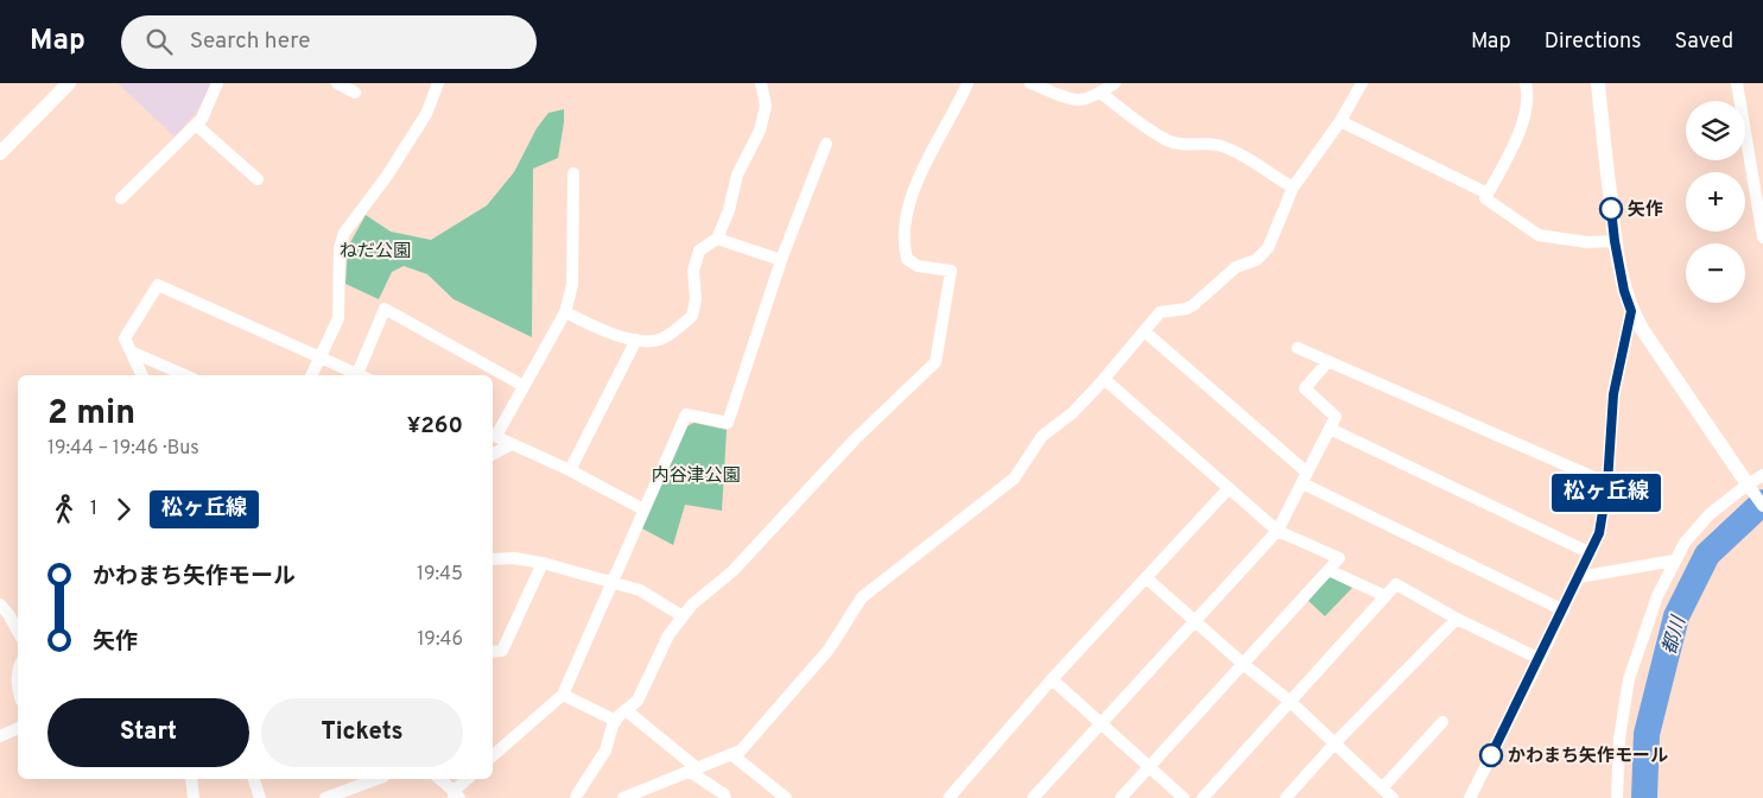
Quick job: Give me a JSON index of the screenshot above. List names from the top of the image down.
{
  "water": ["都川"],
  "parks": ["ねだ公園", "内谷津公園"],
  "places": ["矢作", "かわまち矢作モール"],
  "lines": ["bus line 松ヶ丘線"],
  "page": {
    "header": "Map",
    "search": "Search here",
    "nav": ["Map", "Directions", "Saved"],
    "on_map": "松ヶ丘線",
    "map_buttons": ["+", "−"],
    "heading": ["2 min", "19:44 – 19:46 · Bus", "¥260"],
    "legs": ["1", "松ヶ丘線"],
    "list": [
      {
        "name": "かわまち矢作モール",
        "value": "19:45"
      },
      {
        "name": "矢作",
        "value": "19:46"
      }
    ],
    "buttons": ["Start", "Tickets"]
  }
}
